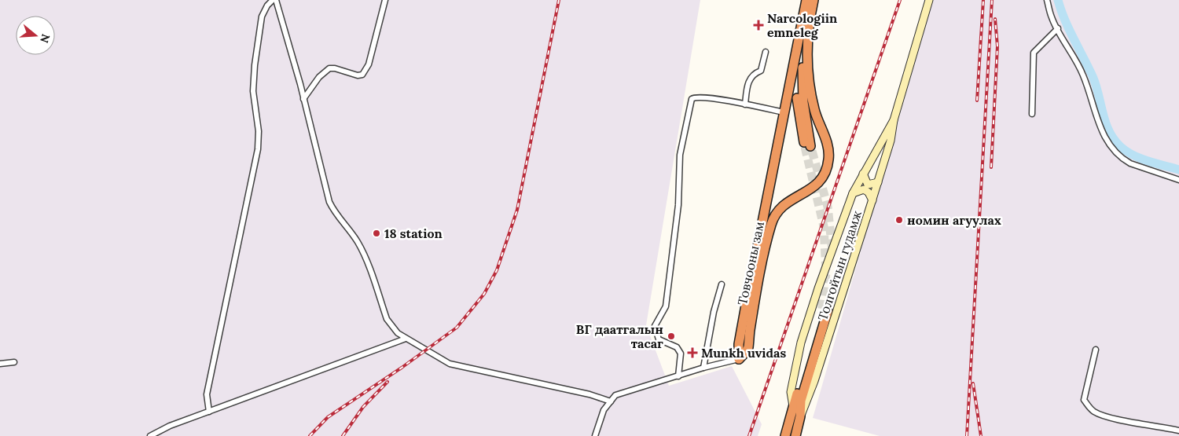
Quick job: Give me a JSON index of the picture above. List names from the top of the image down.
{
  "streets": {
    "highway": ["Товчооны зам"],
    "main road": ["Толгойтын гудамж"]
  },
  "places": {
    "health": ["Narcologiin emneleg", "Munkh uvidas"],
    "other": ["номин агуулах", "18 station", "ВГ даатгалын тасаг"]
  },
  "north": "right"
}
